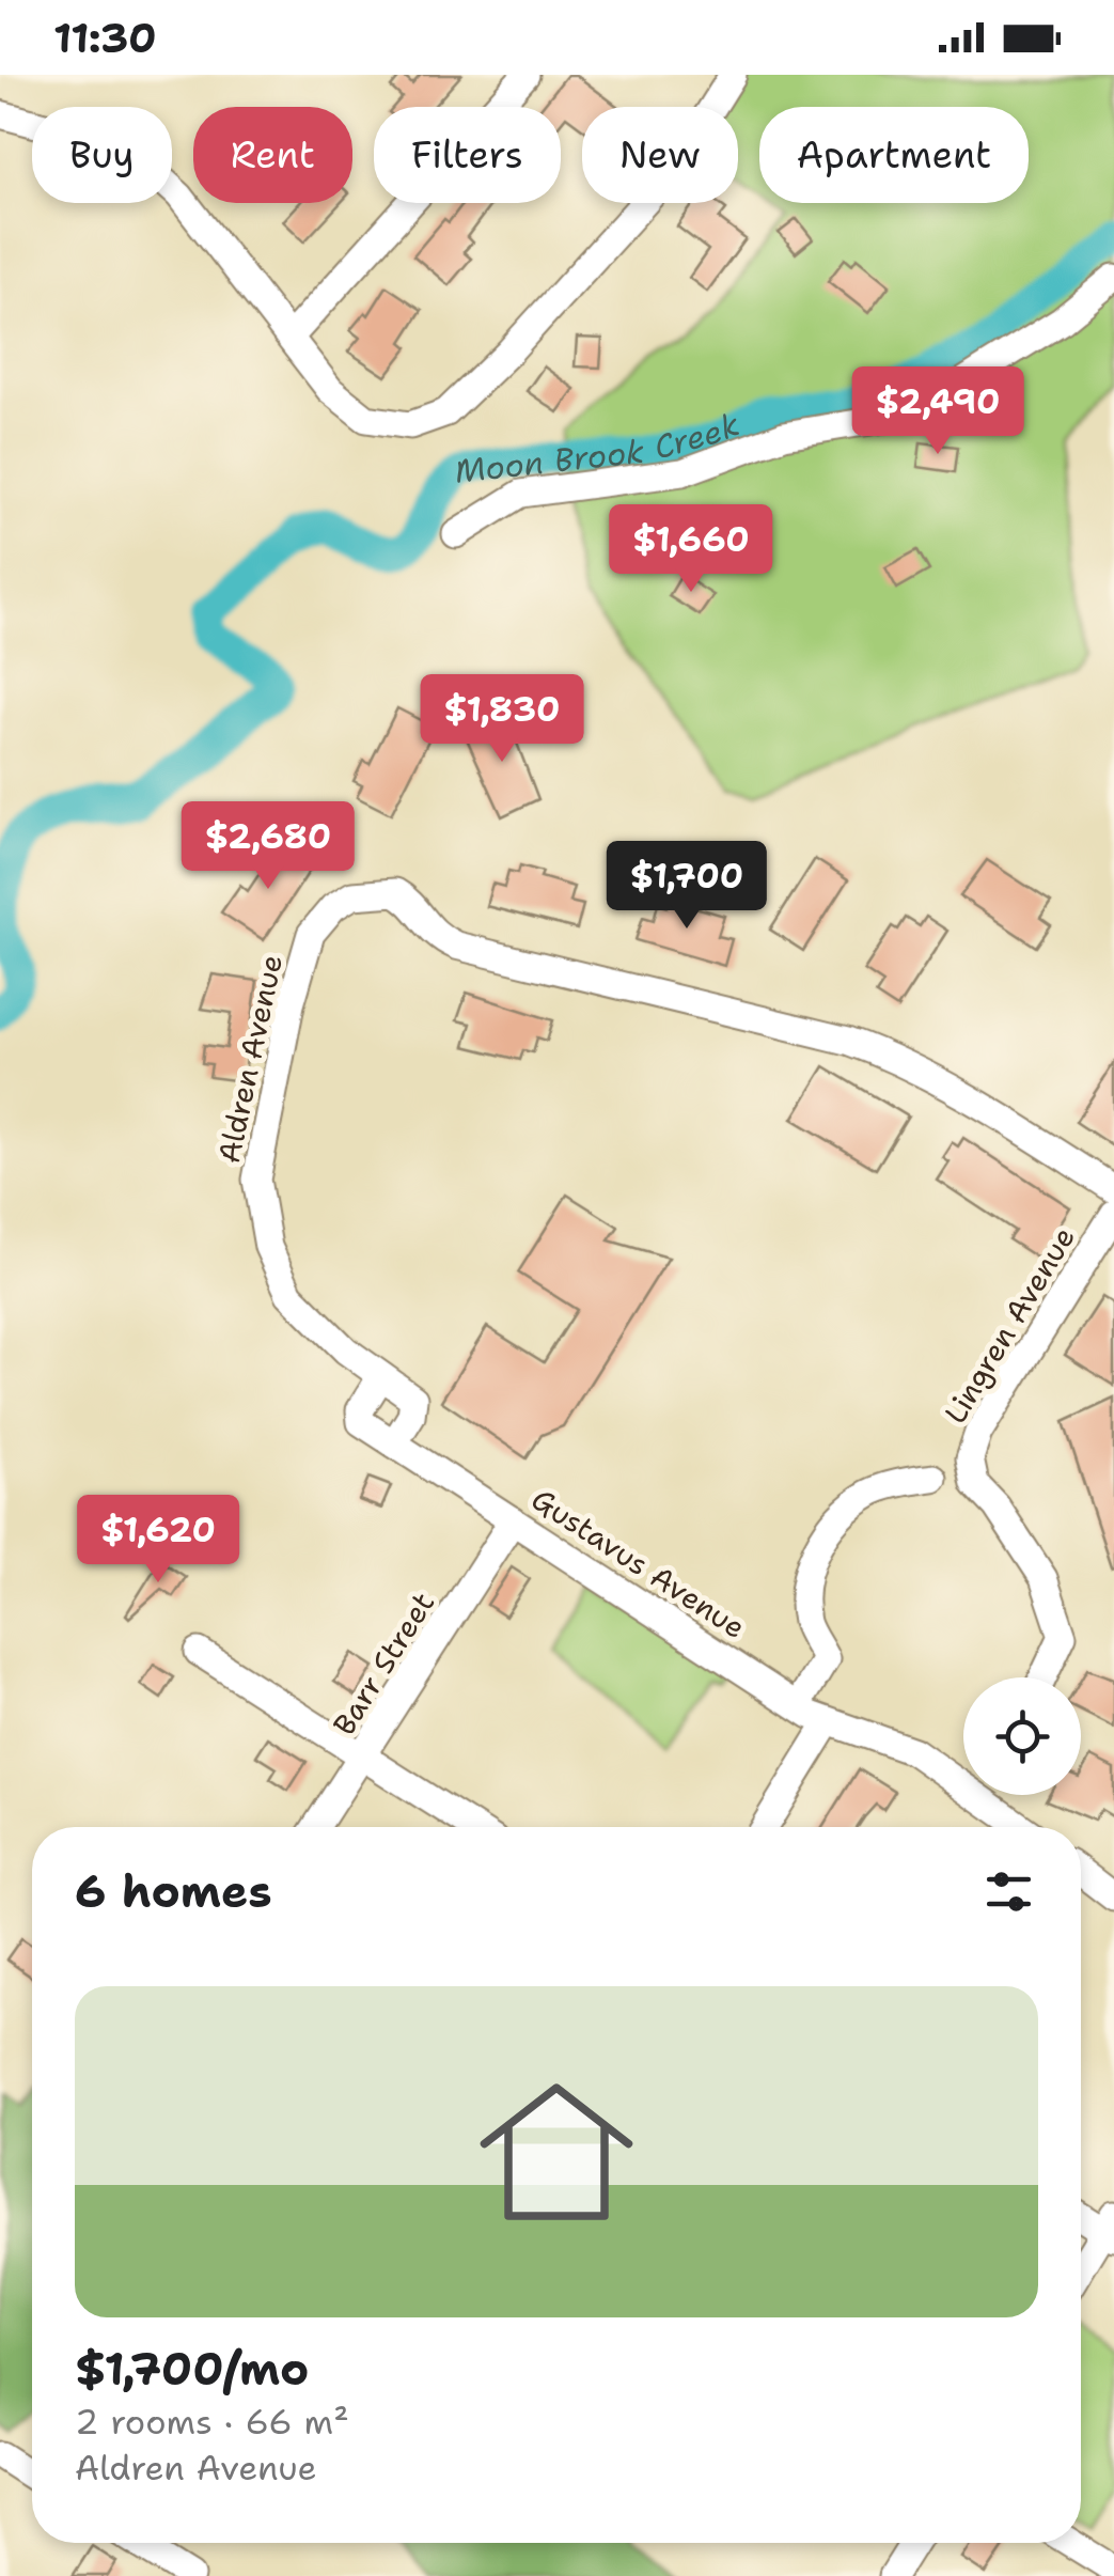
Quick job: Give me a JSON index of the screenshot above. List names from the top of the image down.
{
  "streets": {
    "street": [
      "Aldren Avenue",
      "Lingren Avenue",
      "Gustavus Avenue",
      "Barr Street"
    ]
  },
  "crossings": [
    ["Aldren Avenue", "Gustavus Avenue"],
    ["Gustavus Avenue", "Barr Street"]
  ],
  "water": ["Moon Brook Creek"],
  "page": {
    "status": "11:30",
    "chip": [
      "Buy",
      "Rent",
      "Filters",
      "New",
      "Apartment"
    ],
    "price": [
      "$2,490",
      "$1,660",
      "$1,830",
      "$2,680",
      "$1,700",
      "$1,620"
    ],
    "heading": "6 homes",
    "list": [
      {
        "name": "$1,700/mo",
        "note": "2 rooms · 66 m² · Aldren Avenue"
      }
    ]
  }
}
